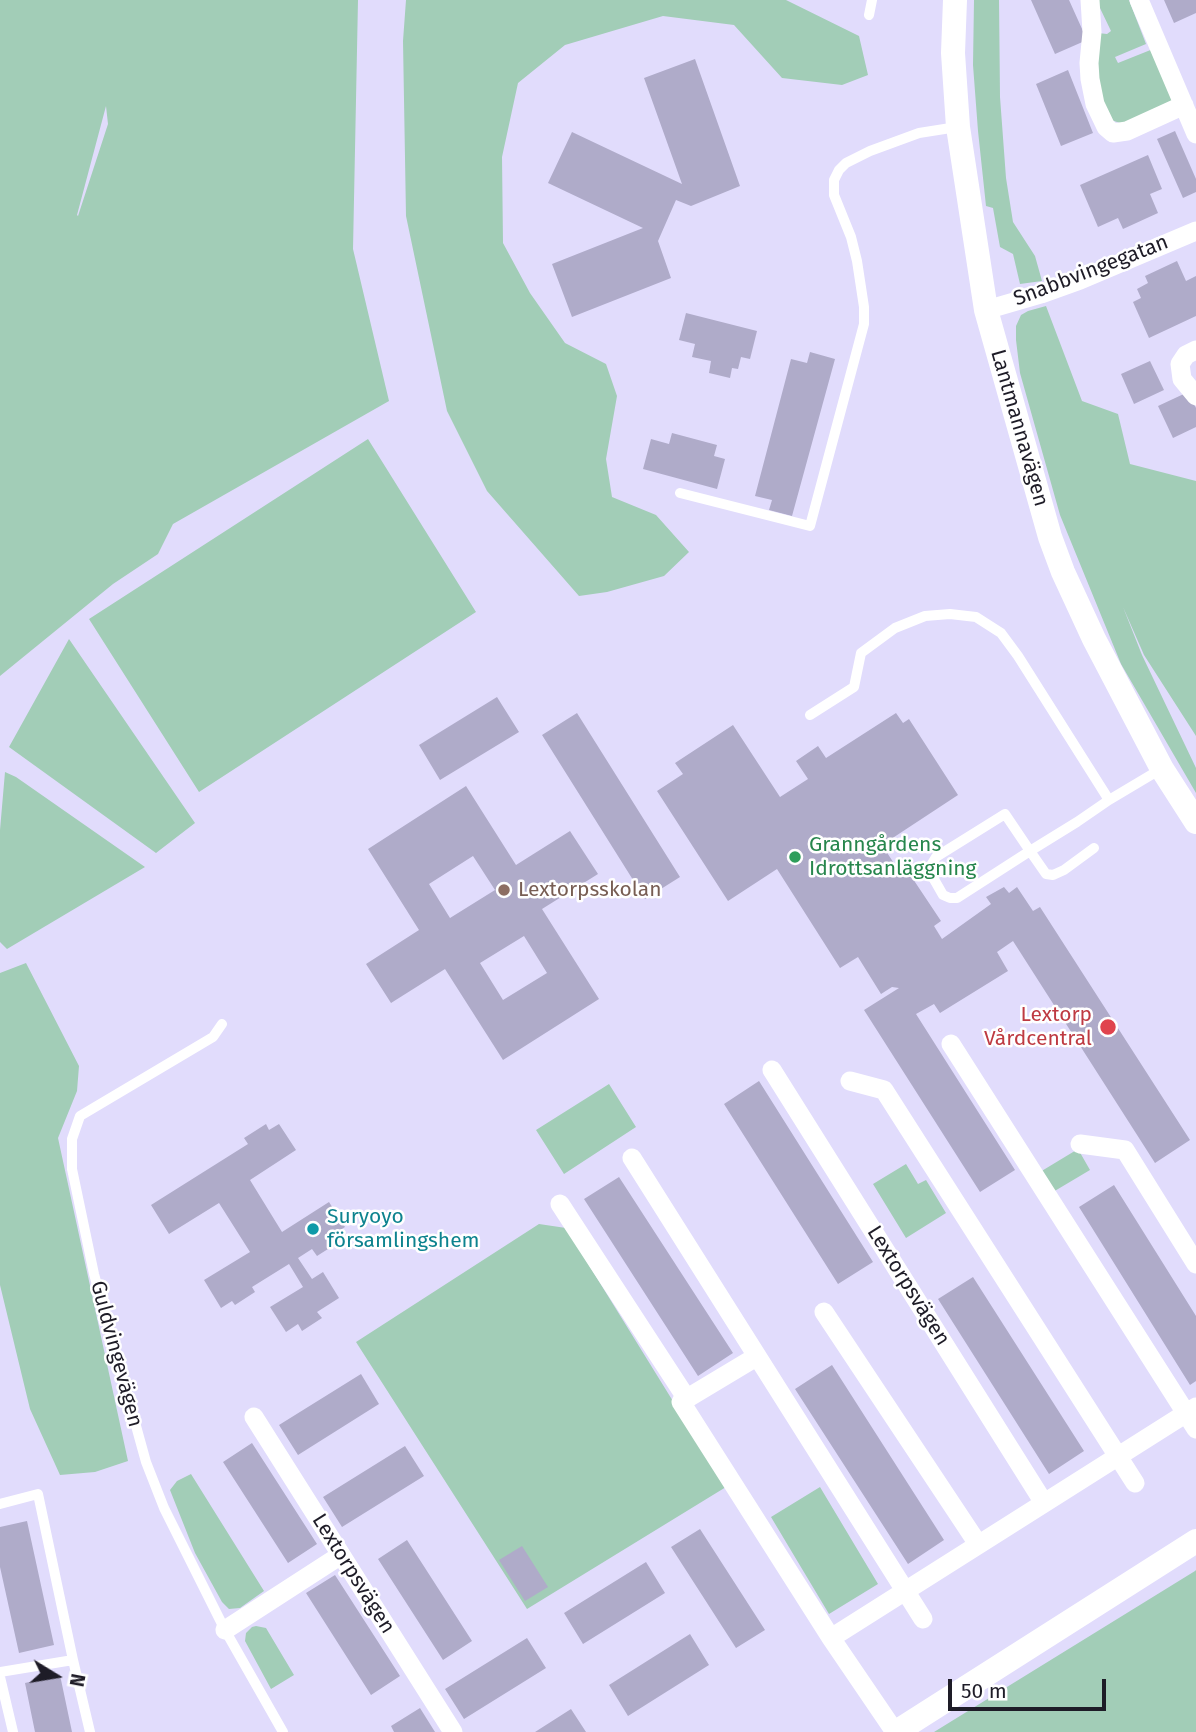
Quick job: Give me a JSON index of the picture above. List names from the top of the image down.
{
  "streets": {
    "street": ["Snabbvingegatan", "Lantmannavägen", "Lextorpsvägen"],
    "lane": ["Guldvingevägen"]
  },
  "crossings": [
    ["Snabbvingegatan", "Lantmannavägen"]
  ],
  "places": [
    "Granngårdens Idrottsanläggning",
    "Lextorpsskolan",
    "Lextorp Vårdcentral",
    "Suryoyo församlingshem"
  ],
  "scale_bar": "50 m",
  "north": "right"
}
